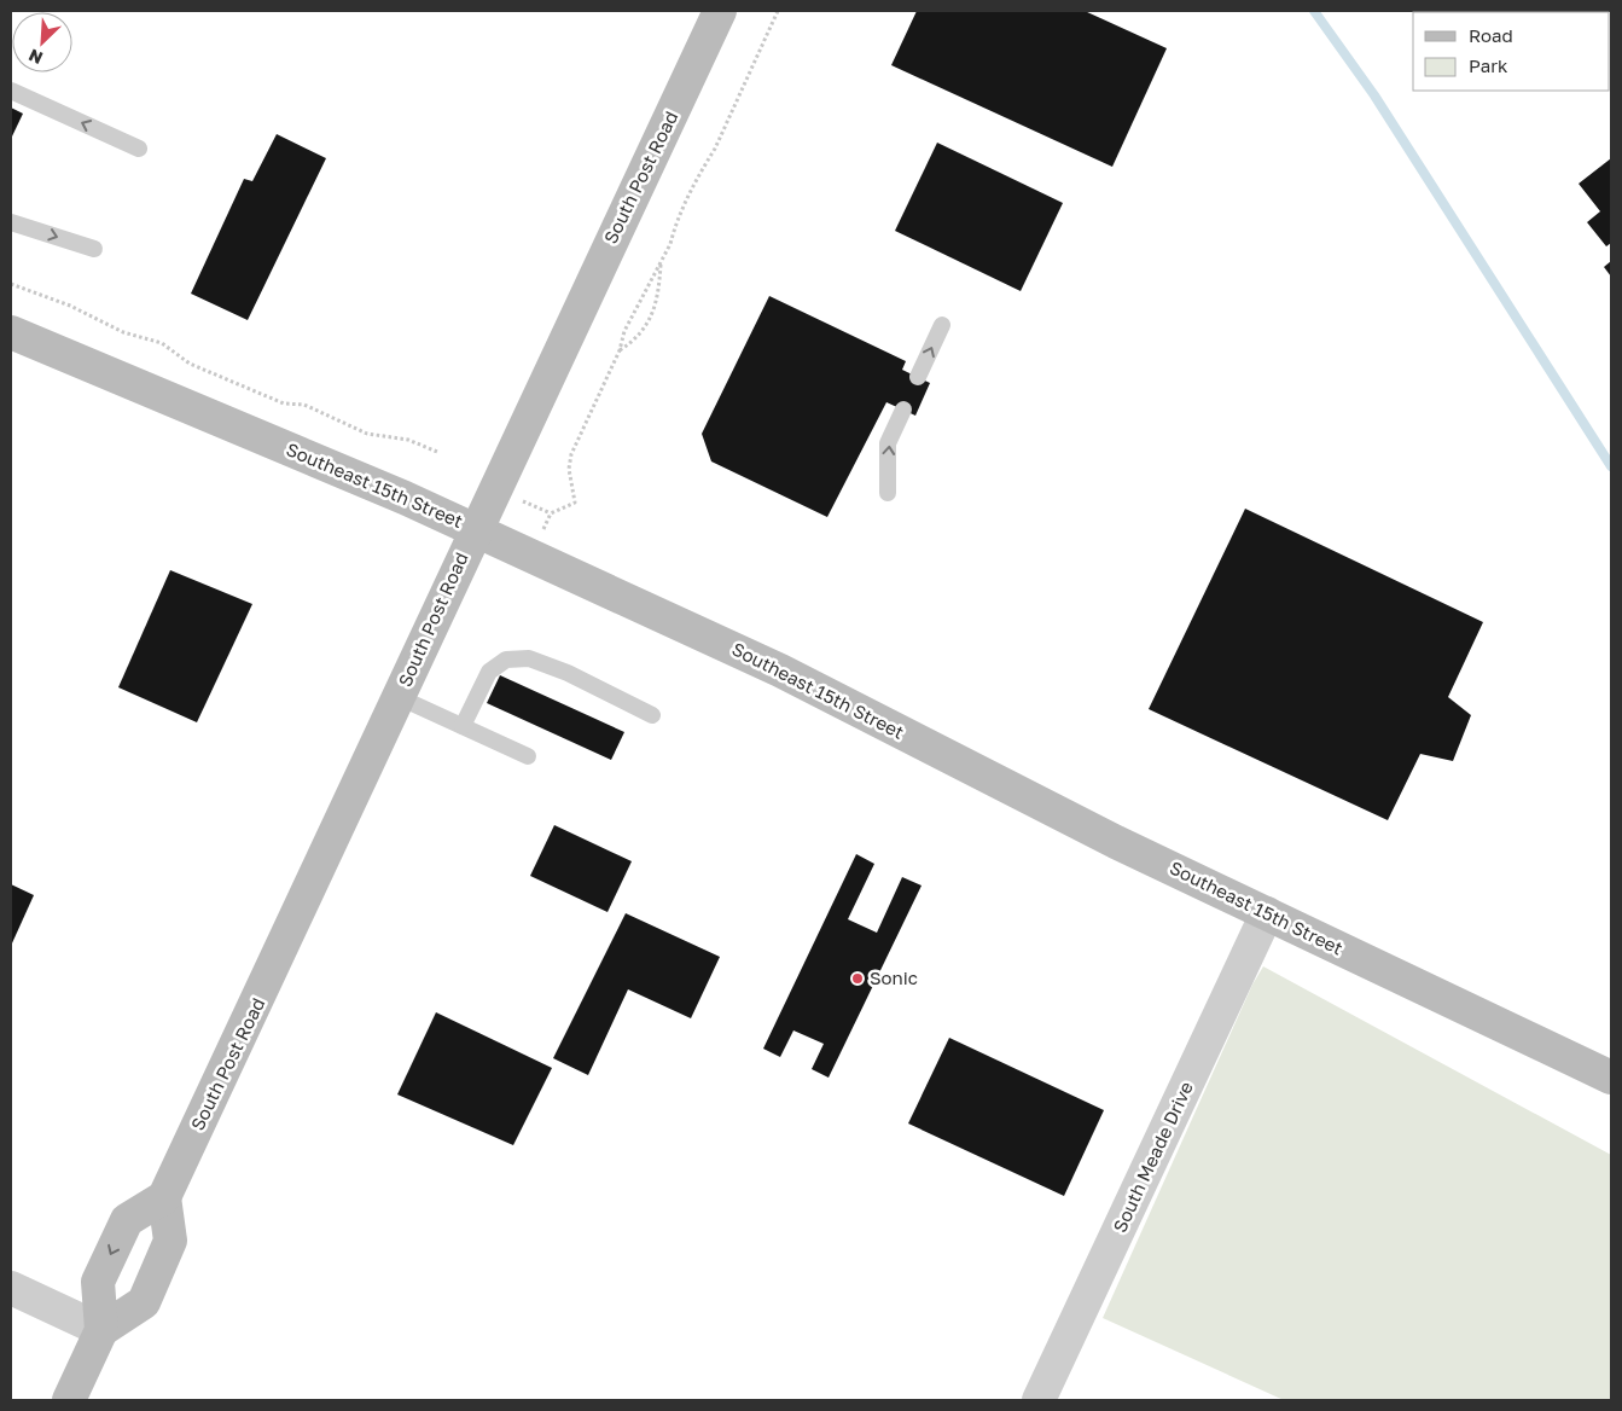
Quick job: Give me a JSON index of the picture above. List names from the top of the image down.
{
  "streets": {
    "main road": ["South Post Road", "Southeast 15th Street"],
    "street": ["South Meade Drive"]
  },
  "crossings": [
    ["South Post Road", "Southeast 15th Street"],
    ["Southeast 15th Street", "South Meade Drive"]
  ],
  "places": ["Sonic"],
  "legend": ["Road", "Park"],
  "north": "bottom left"
}
